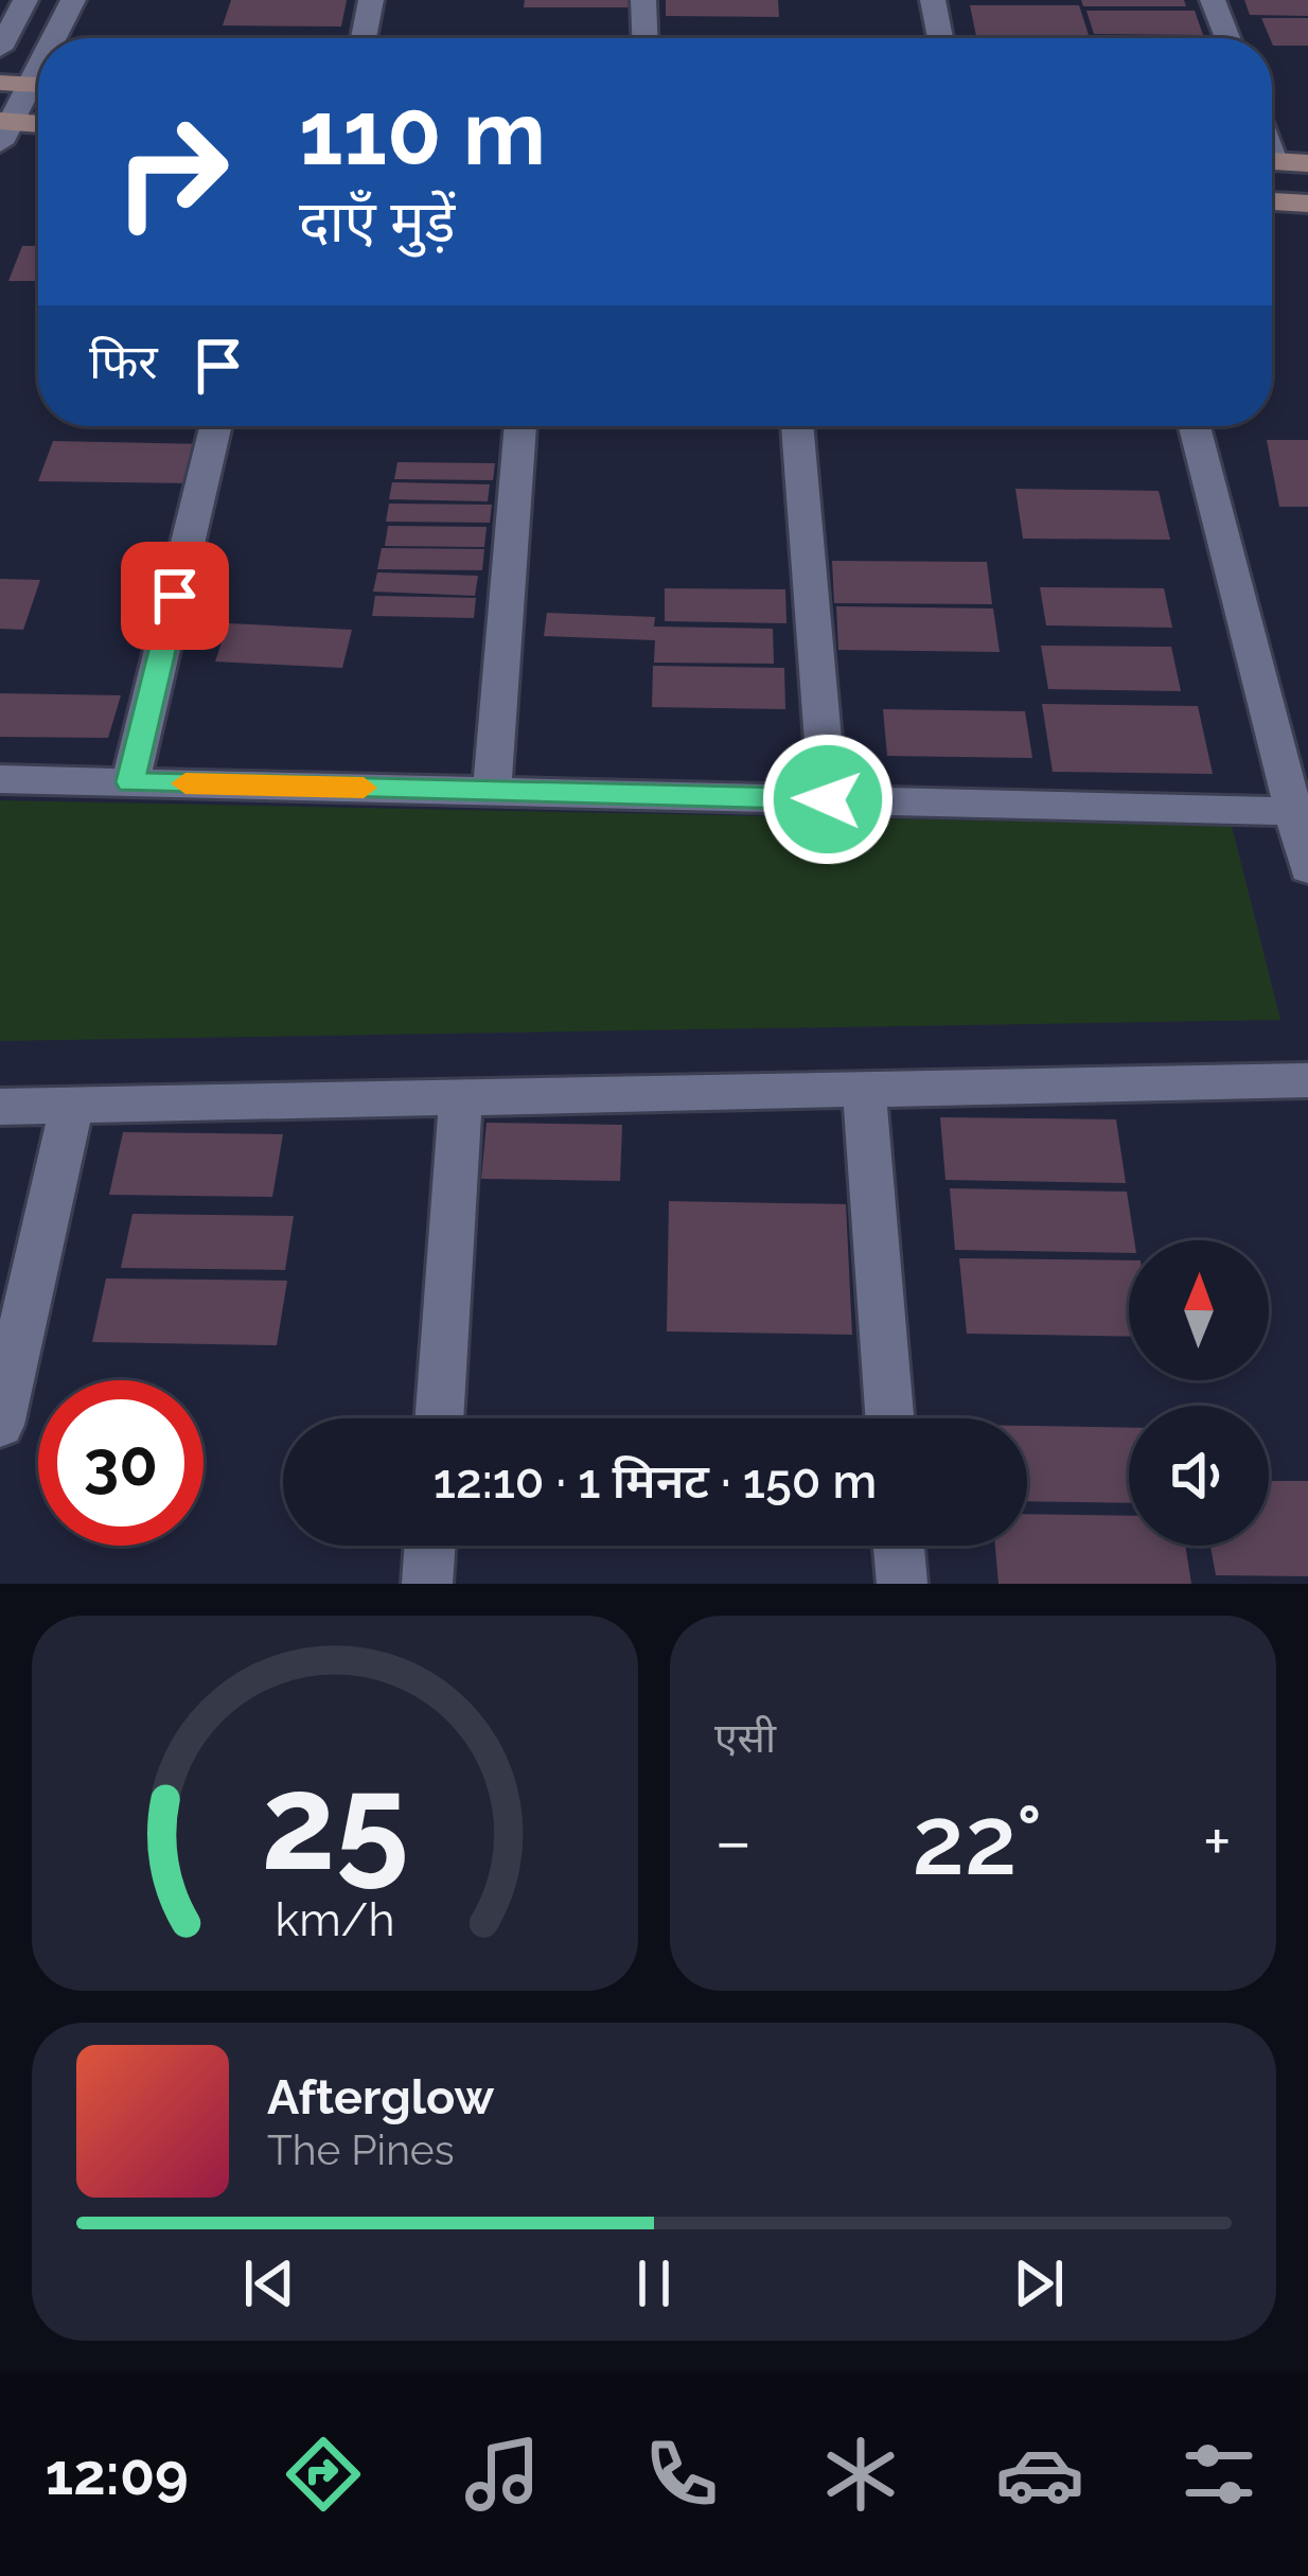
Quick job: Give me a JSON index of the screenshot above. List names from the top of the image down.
{
  "north": "top",
  "page": {
    "turn": ["110 m", "दाएँ मुड़ें"],
    "then": "फिर",
    "limit": "30",
    "trip": "12:10 · 1 मिनट · 150 m",
    "tile": "एसी",
    "heat": ["−", "22°", "+"],
    "song": ["Afterglow", "The Pines"],
    "tabs": "12:09",
    "gauge": ["25", "km/h"]
  }
}
